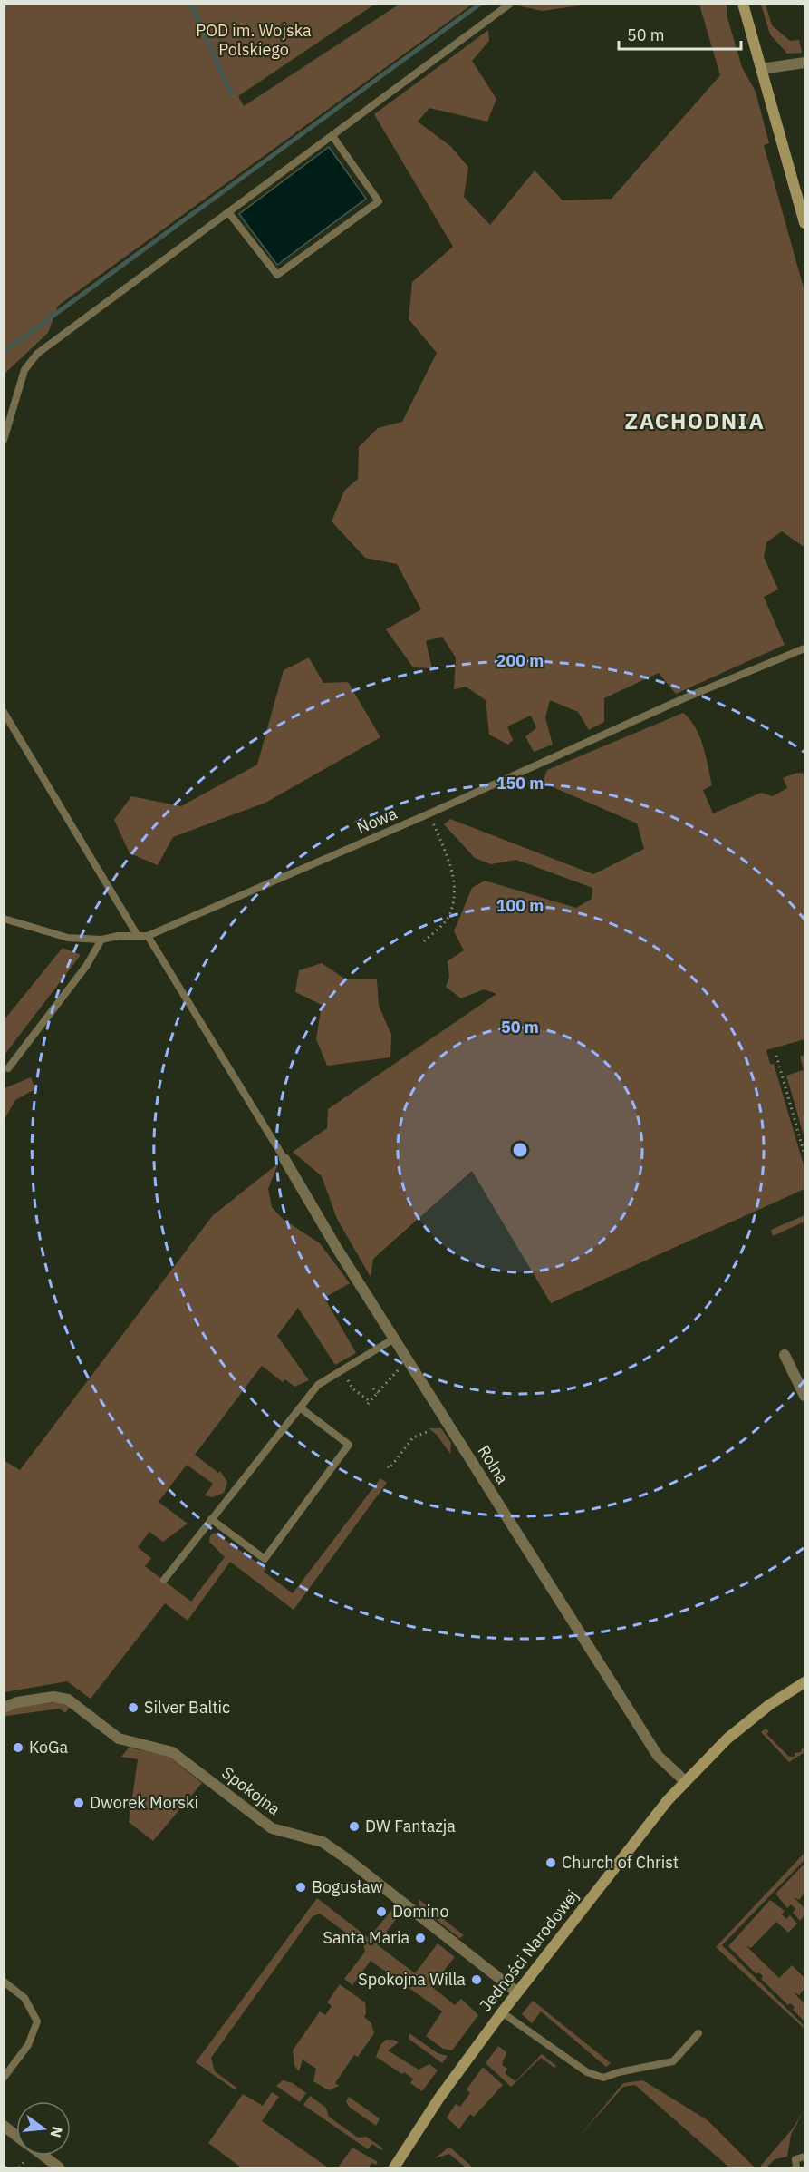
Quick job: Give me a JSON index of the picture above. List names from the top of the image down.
{
  "streets": {
    "street": ["Rolna", "Spokojna", "Jedności Narodowej"],
    "lane": ["Nowa"]
  },
  "crossings": [
    ["Rolna", "Jedności Narodowej"],
    ["Spokojna", "Jedności Narodowej"]
  ],
  "districts": ["ZACHODNIA"],
  "parks": ["POD im. Wojska Polskiego"],
  "places": [
    "Silver Baltic",
    "KoGa",
    "Dworek Morski",
    "DW Fantazja",
    "Church of Christ",
    "Bogusław",
    "Domino",
    "Santa Maria",
    "Spokojna Willa"
  ],
  "scale_bar": "50 m",
  "north": "right",
  "rings": [
    "200 m",
    "150 m",
    "100 m",
    "50 m"
  ]
}
